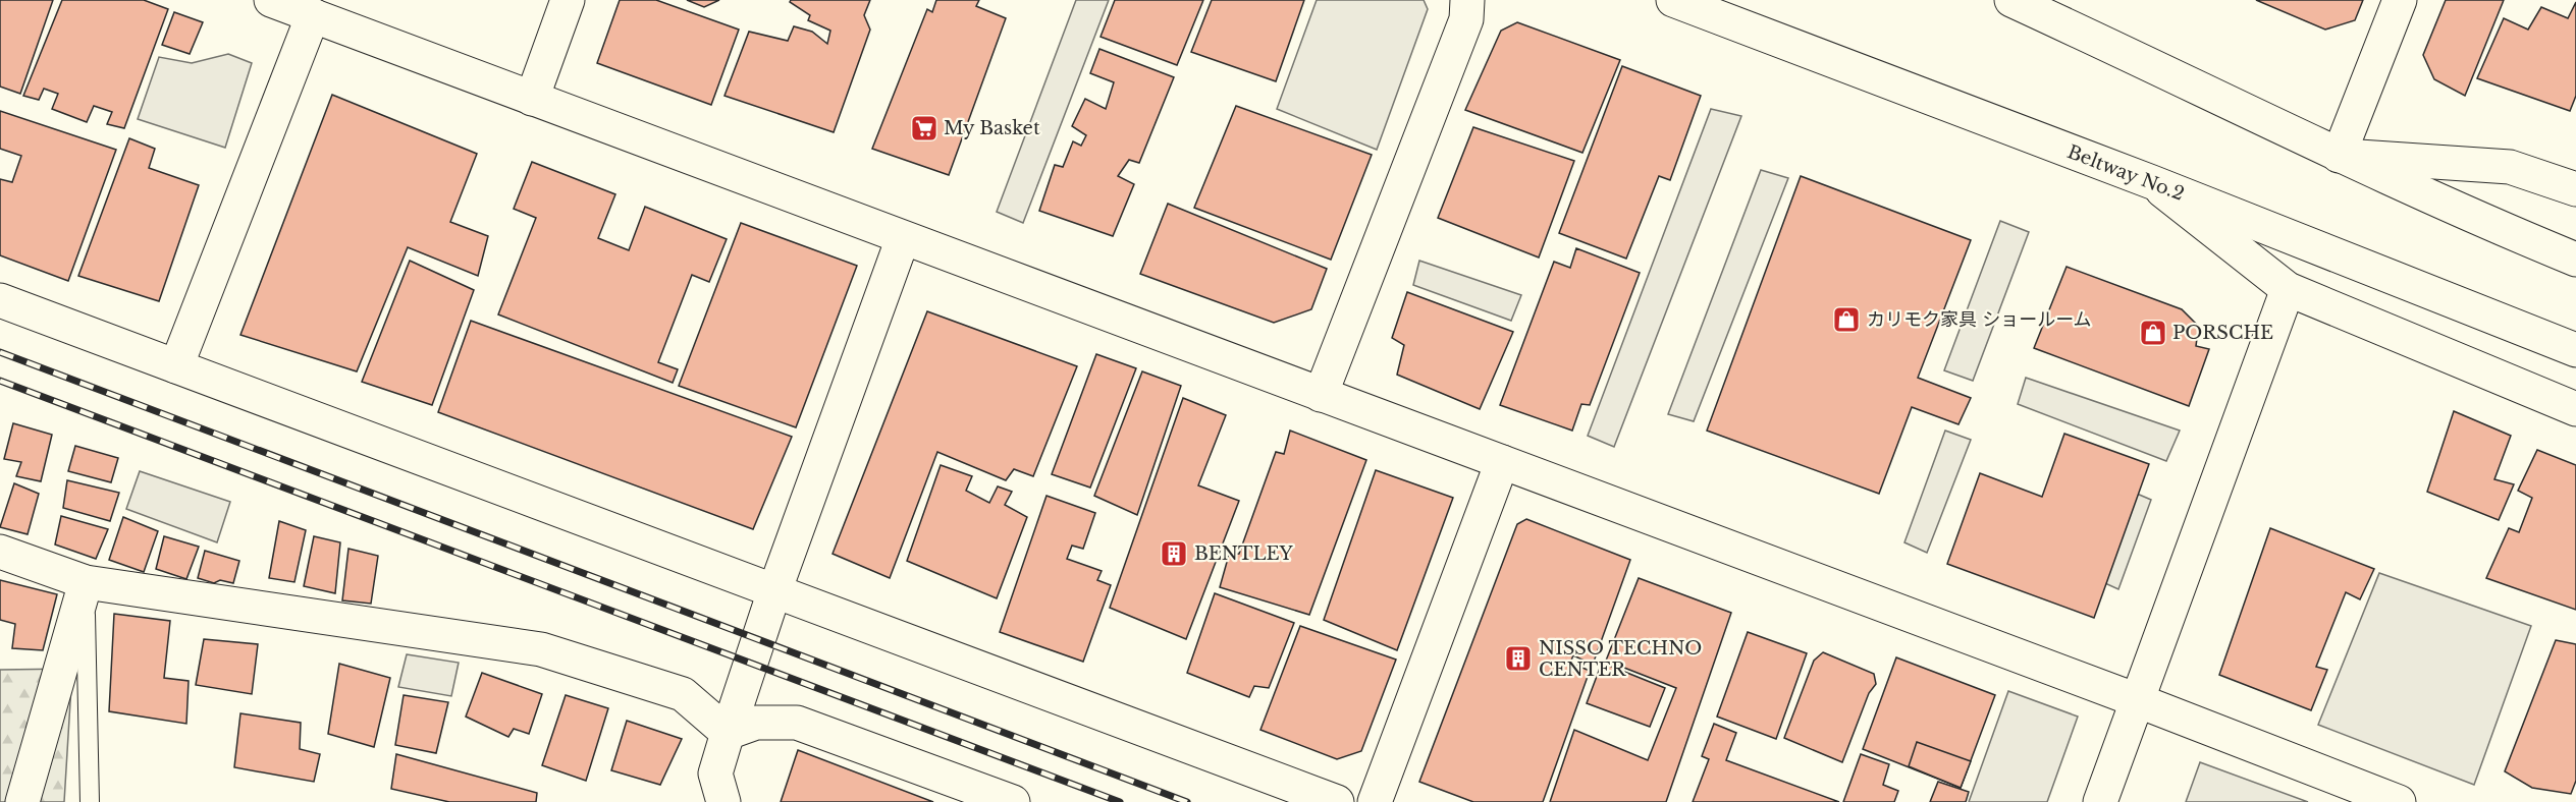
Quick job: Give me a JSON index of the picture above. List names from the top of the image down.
{
  "streets": {
    "street": ["Beltway No.2"]
  },
  "places": {
    "supermarket": ["My Basket"],
    "shop": ["カリモク家具 ショールーム", "PORSCHE"],
    "building": ["BENTLEY", "NISSO TECHNO CENTER"]
  }
}
